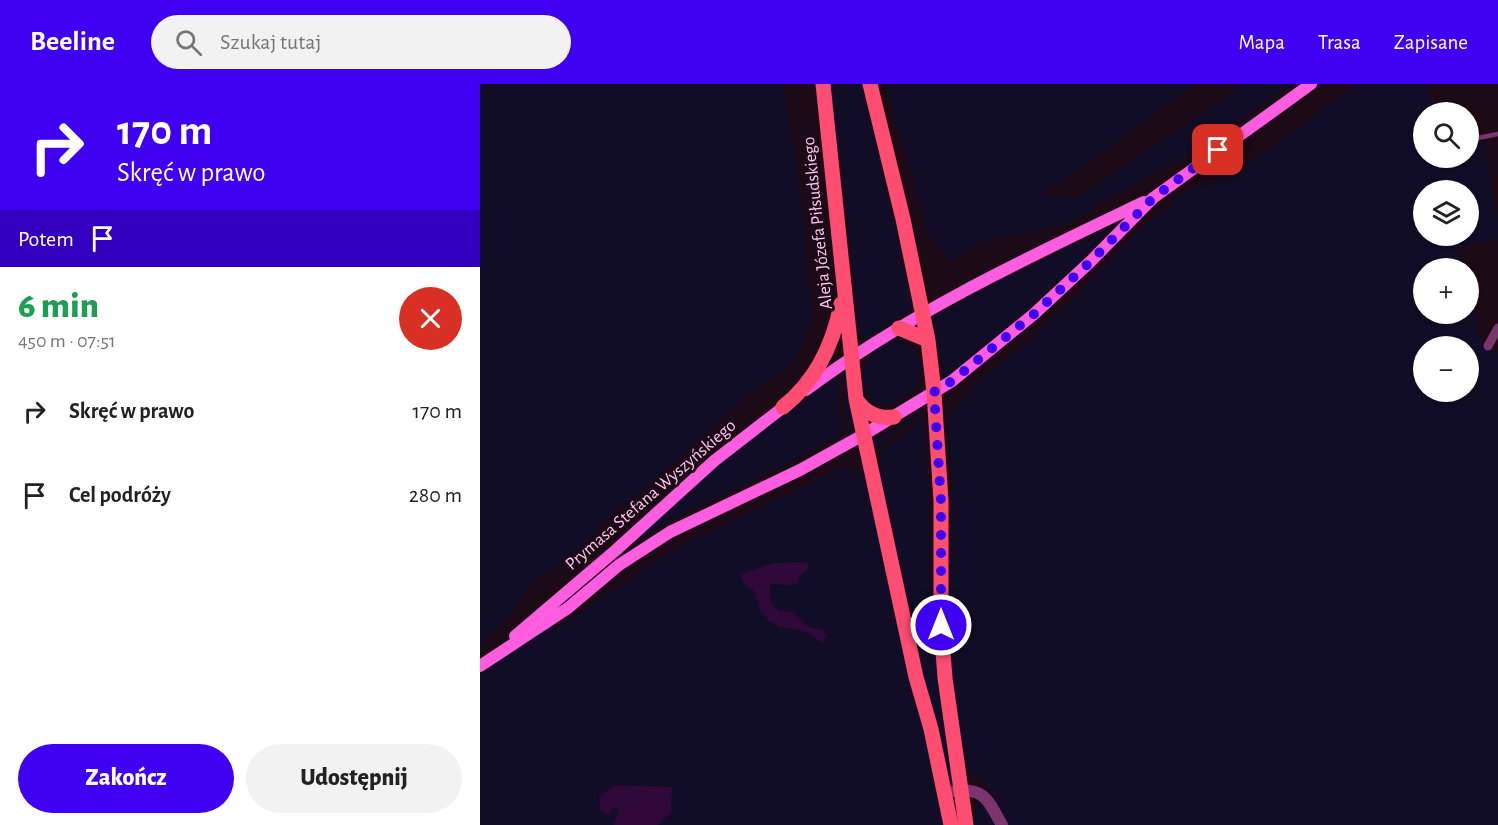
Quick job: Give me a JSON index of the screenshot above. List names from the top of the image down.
{
  "streets": {
    "main road": ["Aleja Józefa Piłsudskiego", "Prymasa Stefana Wyszyńskiego"]
  },
  "crossings": [
    ["Aleja Józefa Piłsudskiego", "Prymasa Stefana Wyszyńskiego"]
  ],
  "page": {
    "header": "Beeline",
    "search": "Szukaj tutaj",
    "nav": ["Mapa", "Trasa", "Zapisane"],
    "turn": ["170 m", "Skręć w prawo"],
    "map_buttons": ["+", "−"],
    "then": "Potem",
    "heading": ["6 min", "450 m · 07:51"],
    "list": [
      {
        "name": "Skręć w prawo",
        "value": "170 m"
      },
      {
        "name": "Cel podróży",
        "value": "280 m"
      }
    ],
    "buttons": ["Zakończ", "Udostępnij"]
  }
}
